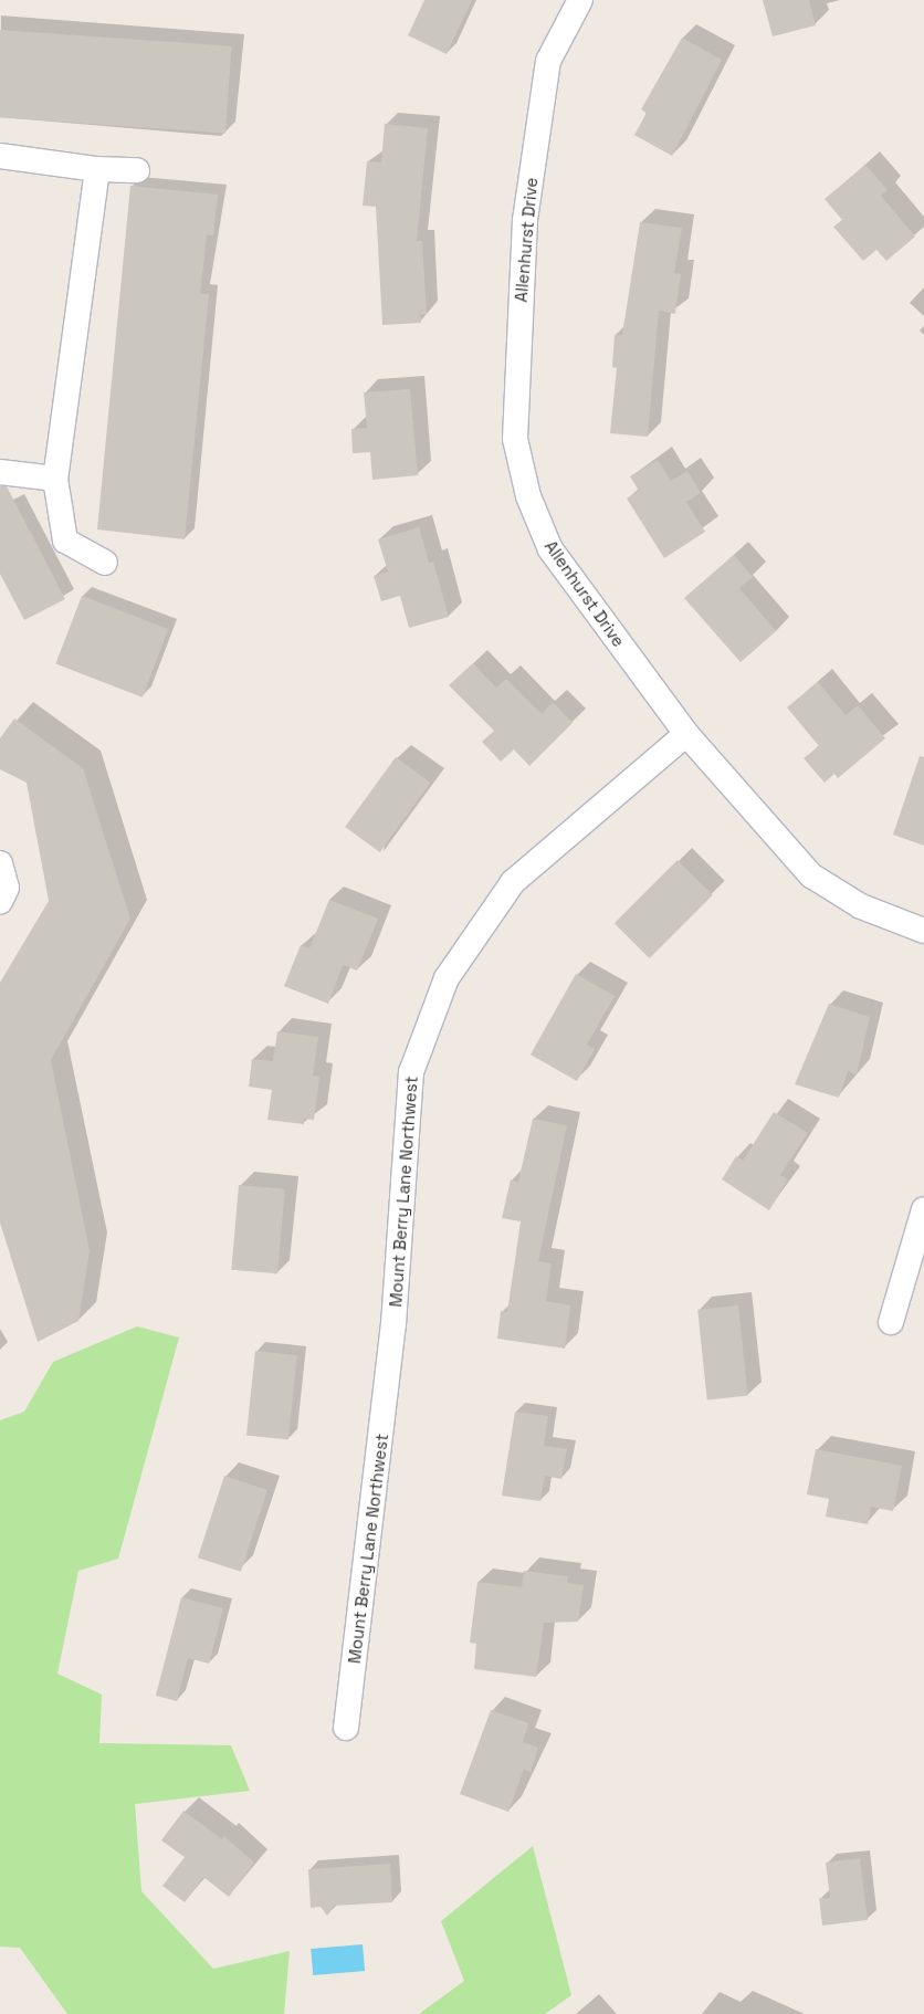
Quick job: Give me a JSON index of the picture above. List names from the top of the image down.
{
  "streets": {
    "street": ["Allenhurst Drive", "Mount Berry Lane Northwest"]
  },
  "crossings": [
    ["Allenhurst Drive", "Mount Berry Lane Northwest"]
  ]
}
